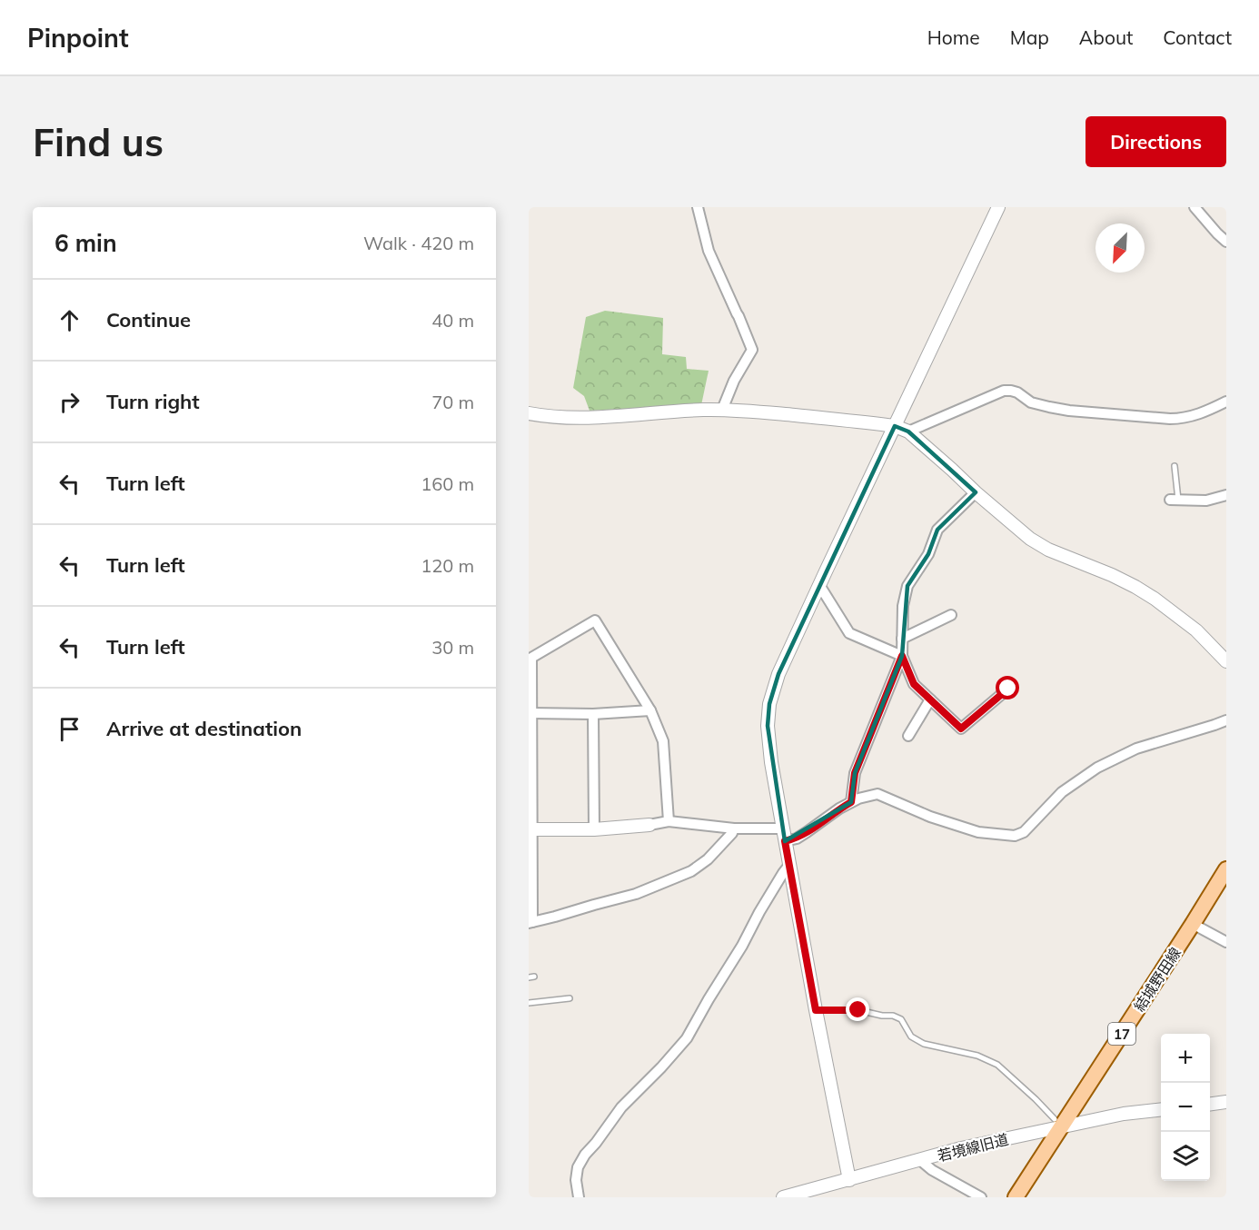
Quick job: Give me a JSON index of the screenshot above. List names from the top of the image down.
{
  "streets": {
    "main road": ["結城野田線", "17"],
    "street": ["若境線旧道"]
  },
  "crossings": [
    ["結城野田線", "若境線旧道"]
  ],
  "north": "bottom left",
  "page": {
    "header": "Pinpoint",
    "nav": [
      "Home",
      "Map",
      "About",
      "Contact"
    ],
    "buttons": "Directions",
    "title": "Find us",
    "heading": ["6 min", "Walk · 420 m"],
    "list": [
      ["Continue", "40 m"],
      ["Turn right", "70 m"],
      ["Turn left", "160 m"],
      ["Turn left", "120 m"],
      ["Turn left", "30 m"],
      "Arrive at destination"
    ],
    "map_buttons": ["+", "−"]
  }
}
